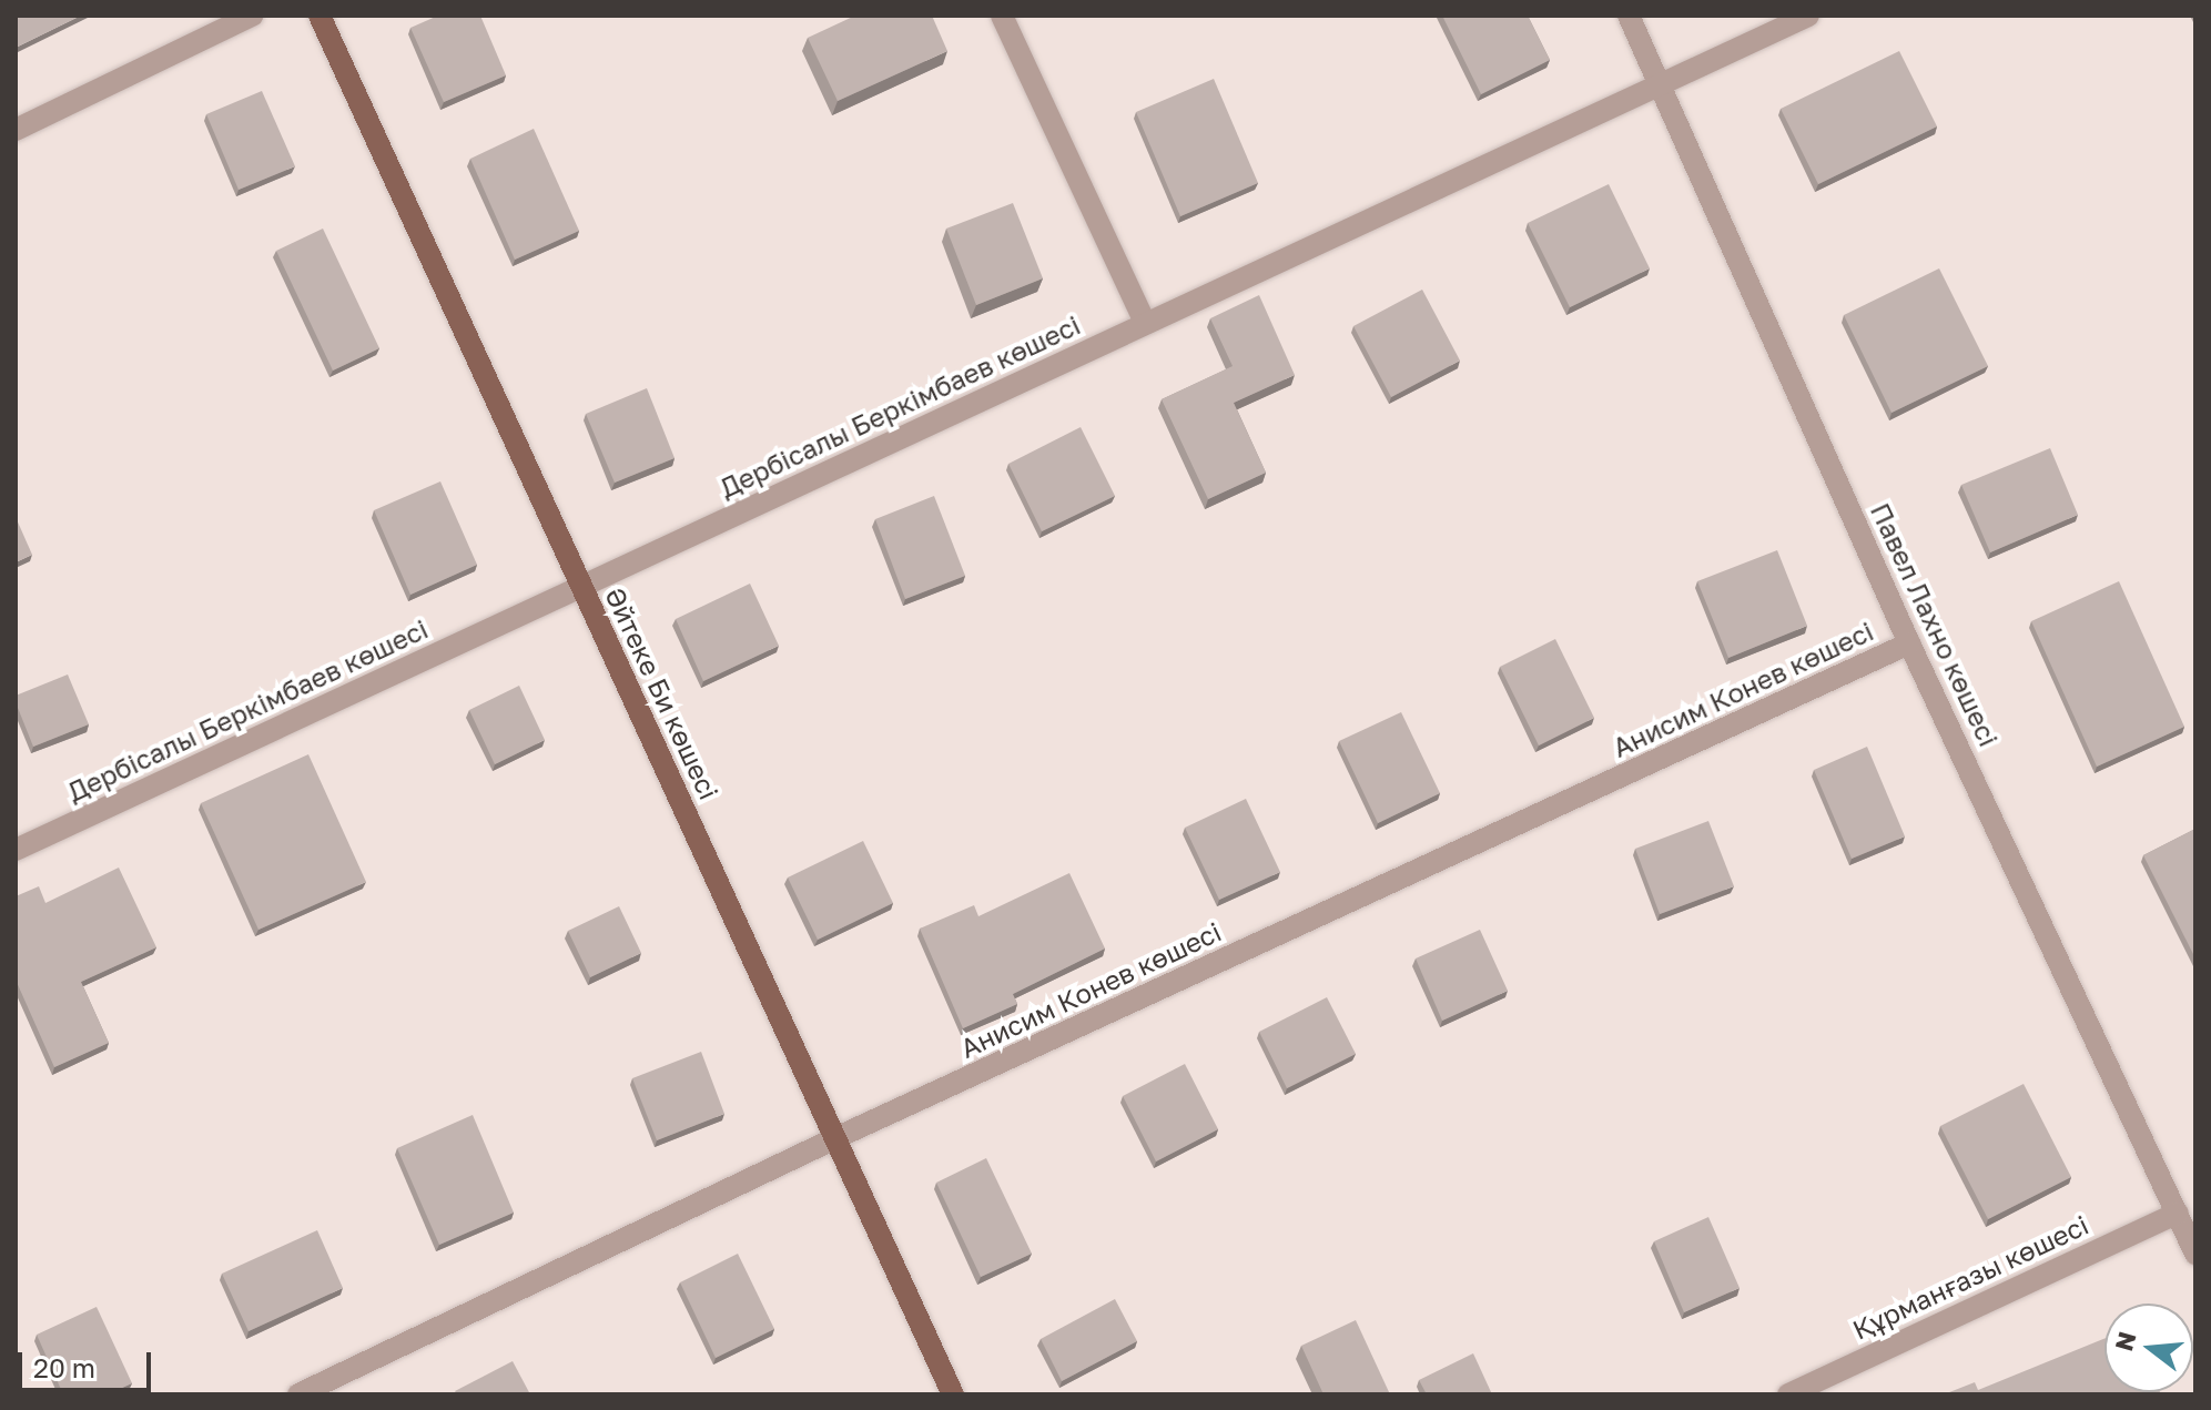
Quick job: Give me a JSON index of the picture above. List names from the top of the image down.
{
  "streets": {
    "main road": ["Әйтеке Би көшесі"],
    "street": [
      "Дербісалы Беркімбаев көшесі",
      "Павел Лахно көшесі",
      "Анисим Конев көшесі",
      "Құрманғазы көшесі"
    ]
  },
  "crossings": [
    ["Дербісалы Беркімбаев көшесі", "Павел Лахно көшесі"],
    ["Дербісалы Беркімбаев көшесі", "Әйтеке Би көшесі"],
    ["Павел Лахно көшесі", "Анисим Конев көшесі"],
    ["Павел Лахно көшесі", "Құрманғазы көшесі"],
    ["Анисим Конев көшесі", "Әйтеке Би көшесі"]
  ],
  "scale_bar": "20 m",
  "north": "left"
}
